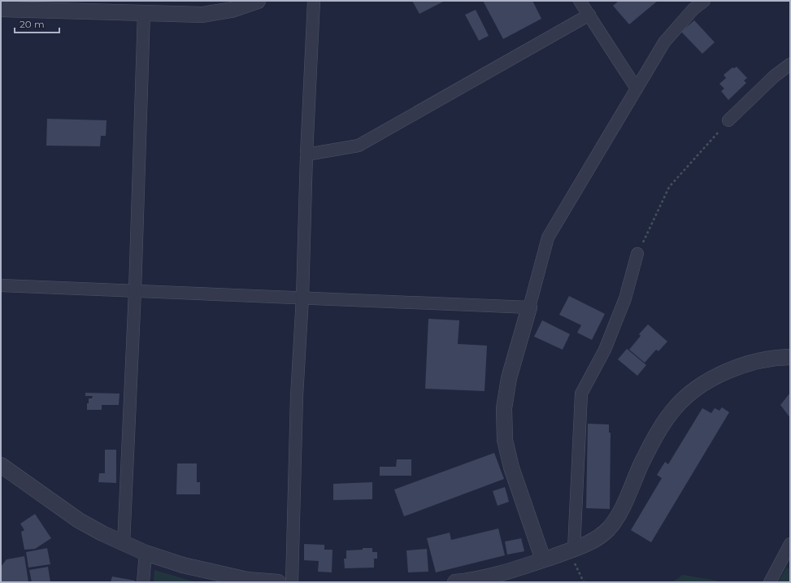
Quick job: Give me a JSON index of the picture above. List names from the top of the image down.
{
  "scale_bar": "20 m"
}
